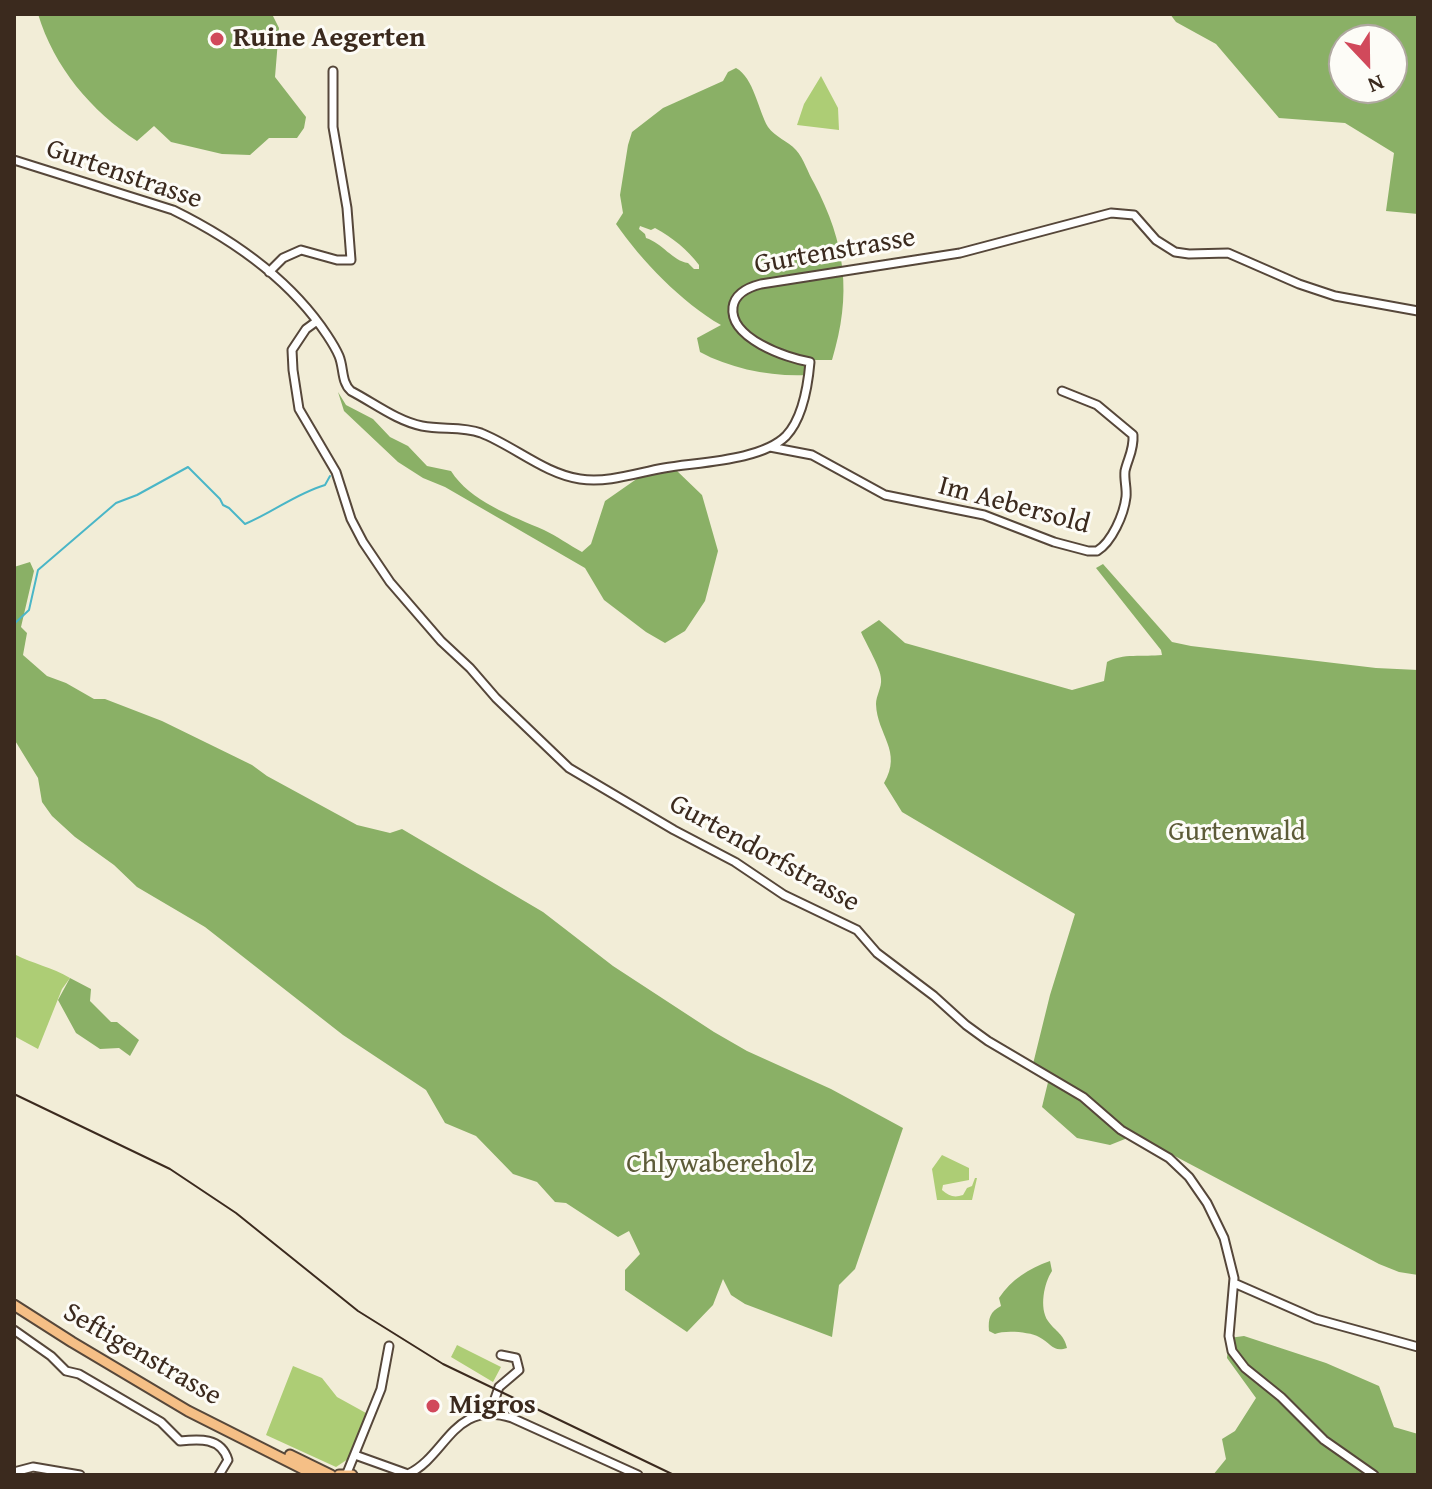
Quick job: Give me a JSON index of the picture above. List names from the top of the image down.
{
  "streets": {
    "main road": ["Seftigenstrasse"],
    "street": ["Gurtenstrasse", "Im Aebersold", "Gurtendorfstrasse"]
  },
  "crossings": [
    ["Gurtenstrasse", "Im Aebersold"],
    ["Gurtenstrasse", "Gurtendorfstrasse"]
  ],
  "parks": ["Gurtenwald", "Chlywabereholz"],
  "places": ["Ruine Aegerten", "Migros"],
  "north": "bottom"
}
